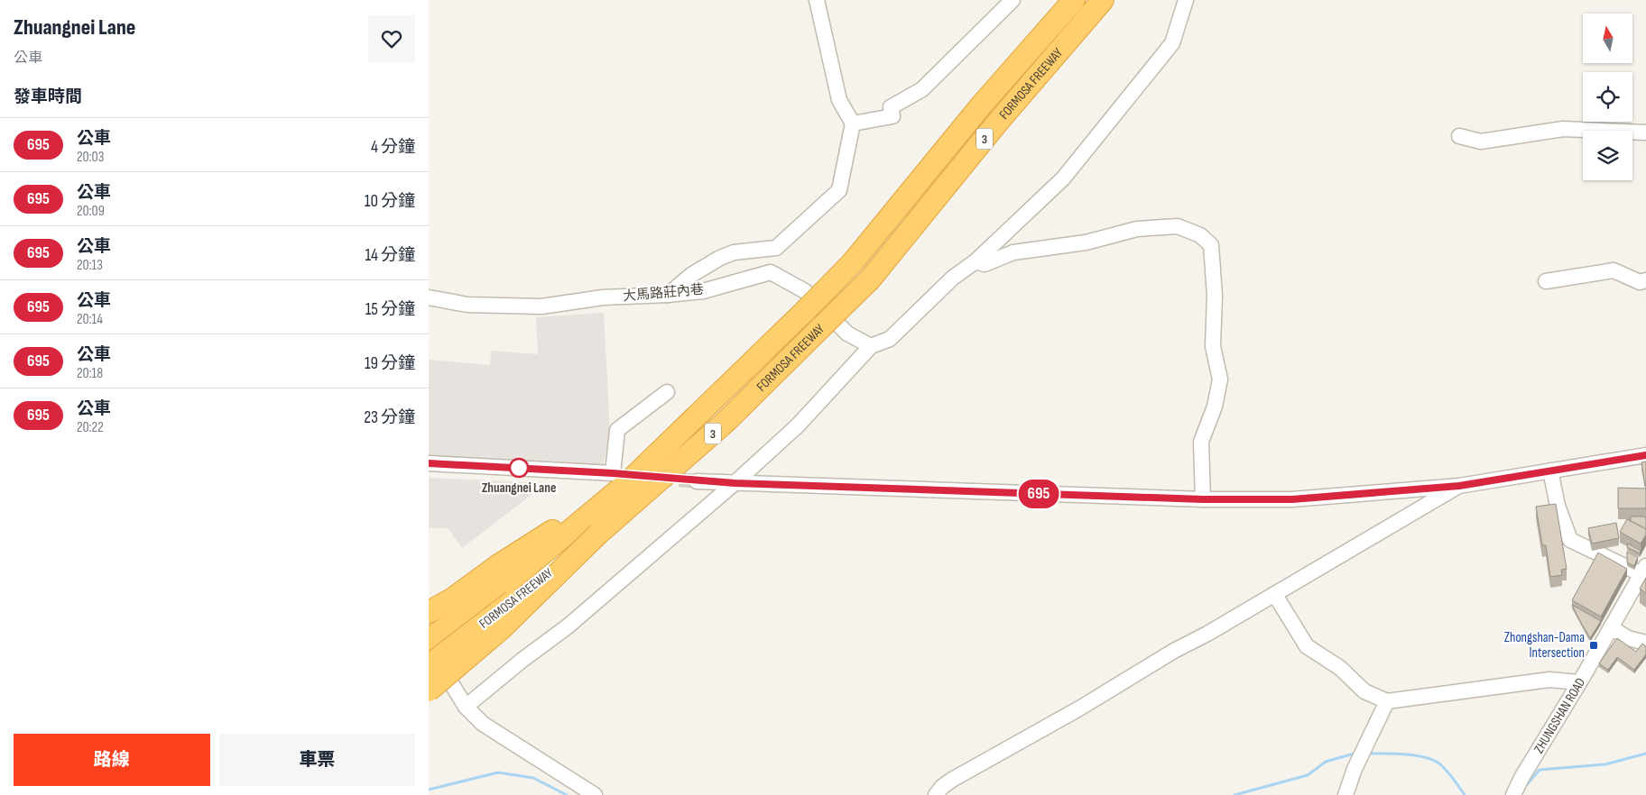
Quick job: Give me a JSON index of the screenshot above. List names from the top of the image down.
{
  "streets": {
    "highway": ["FORMOSA FREEWAY", "3"],
    "street": ["大馬路莊內巷", "ZHUNGSHAN ROAD"]
  },
  "places": {
    "other": ["Zhuangnei Lane"],
    "transit": ["Zhongshan-Dama Intersection"]
  },
  "lines": ["bus line 695"],
  "north": "top",
  "page": {
    "heading": [
      ["Zhuangnei Lane", "公車"],
      "發車時間"
    ],
    "on_map": "695",
    "list": [
      {
        "mark": "695",
        "name": "公車",
        "note": "20:03",
        "value": "4 分鐘"
      },
      {
        "mark": "695",
        "name": "公車",
        "note": "20:09",
        "value": "10 分鐘"
      },
      {
        "mark": "695",
        "name": "公車",
        "note": "20:13",
        "value": "14 分鐘"
      },
      {
        "mark": "695",
        "name": "公車",
        "note": "20:14",
        "value": "15 分鐘"
      },
      {
        "mark": "695",
        "name": "公車",
        "note": "20:18",
        "value": "19 分鐘"
      },
      {
        "mark": "695",
        "name": "公車",
        "note": "20:22",
        "value": "23 分鐘"
      }
    ],
    "buttons": ["路線", "車票"]
  }
}
